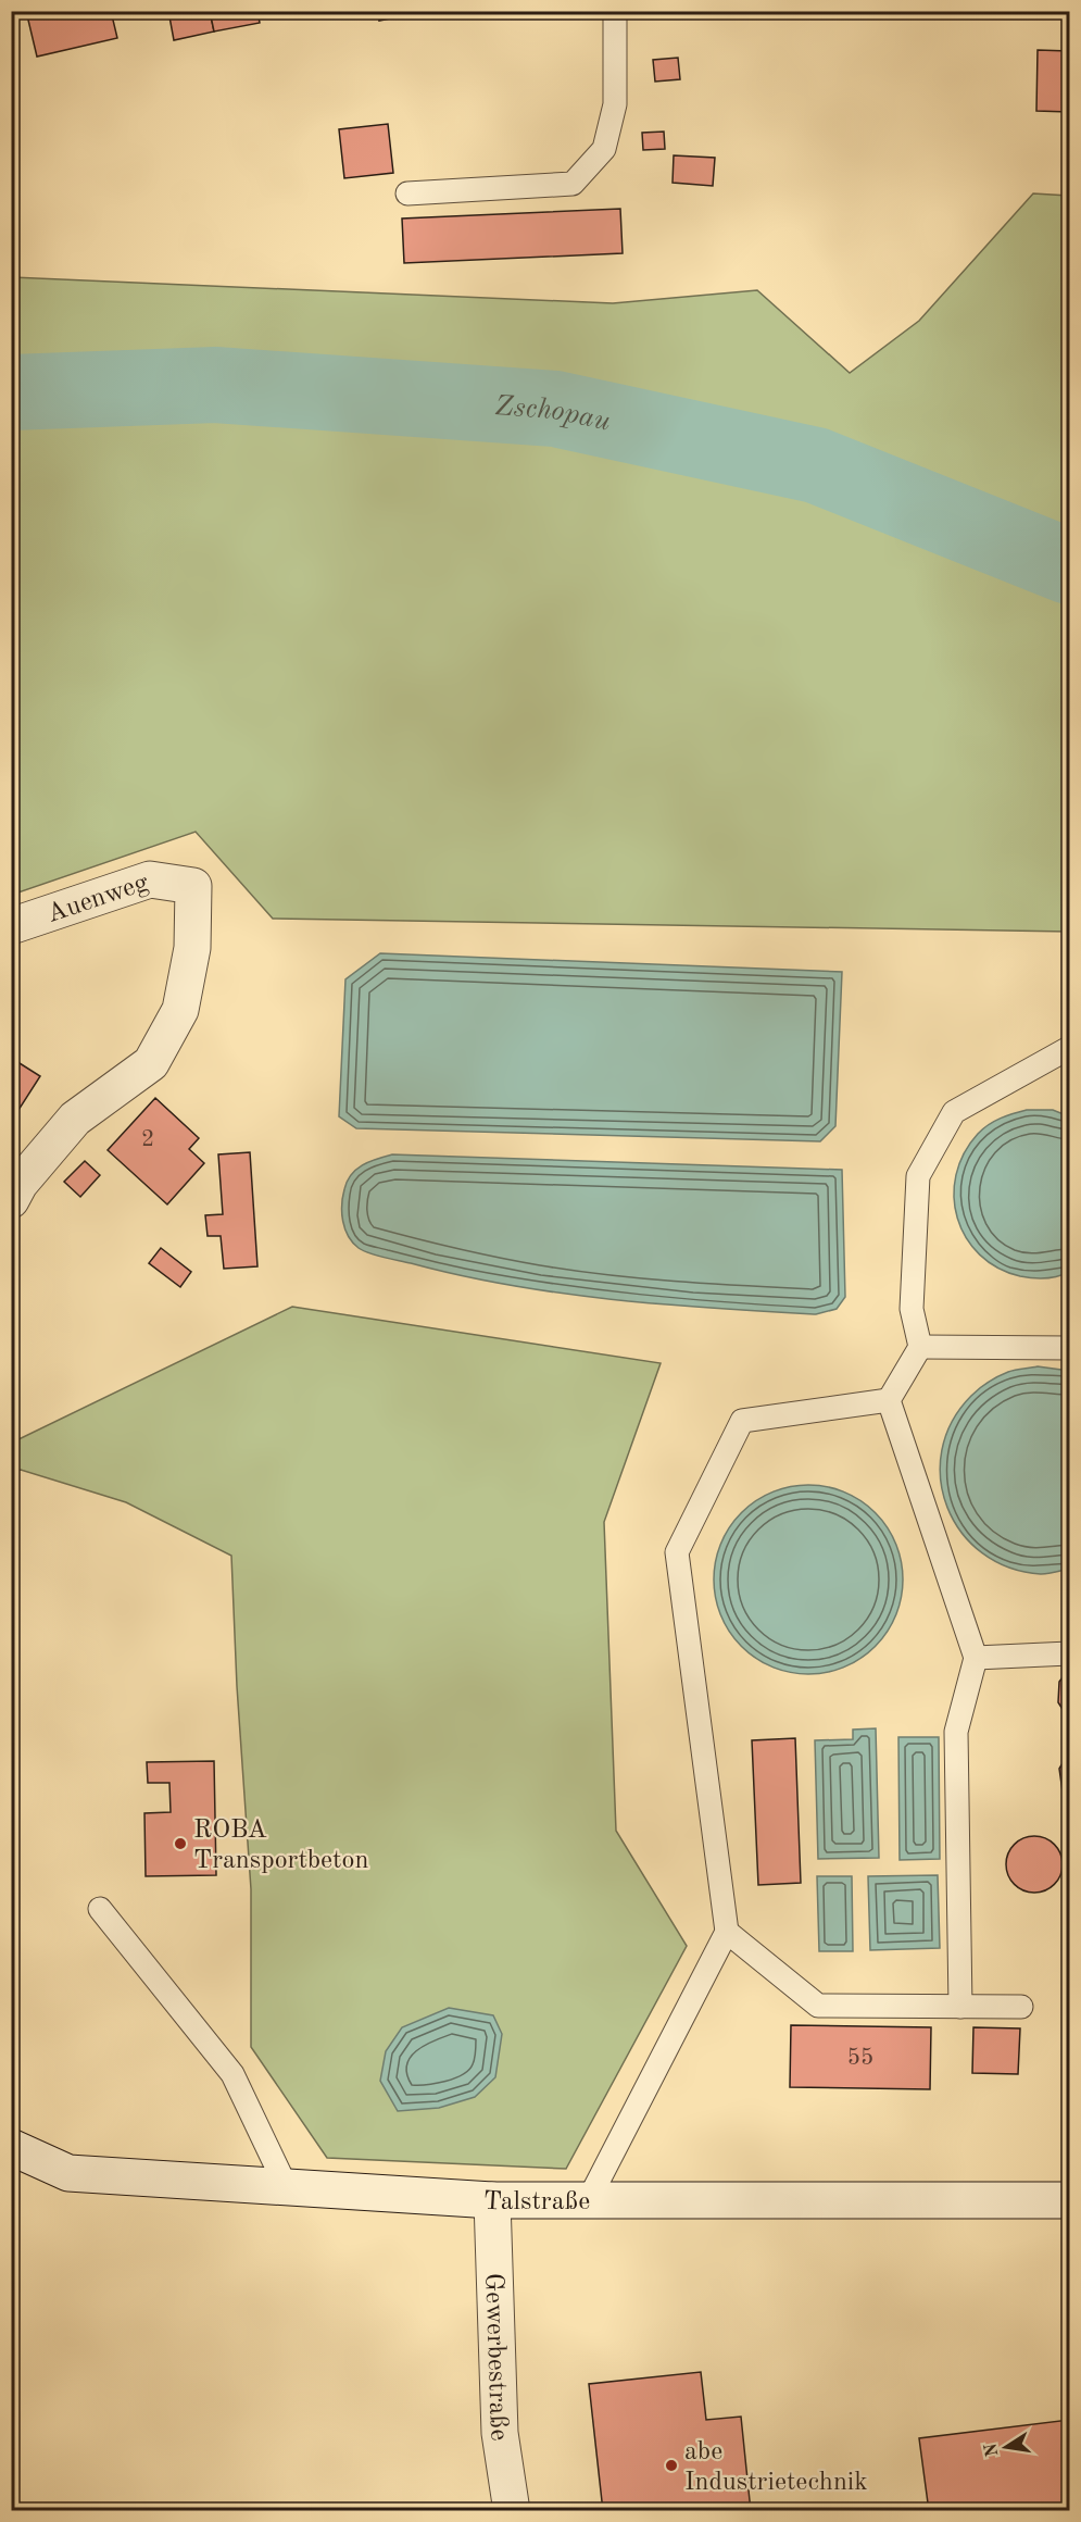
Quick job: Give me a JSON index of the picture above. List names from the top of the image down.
{
  "streets": {
    "main road": ["Auenweg", "Talstraße", "Gewerbestraße"]
  },
  "crossings": [
    ["Talstraße", "Gewerbestraße"]
  ],
  "water": ["Zschopau"],
  "places": ["ROBA Transportbeton", "abe Industrietechnik"],
  "house_numbers": ["2", "55"],
  "north": "left"
}
